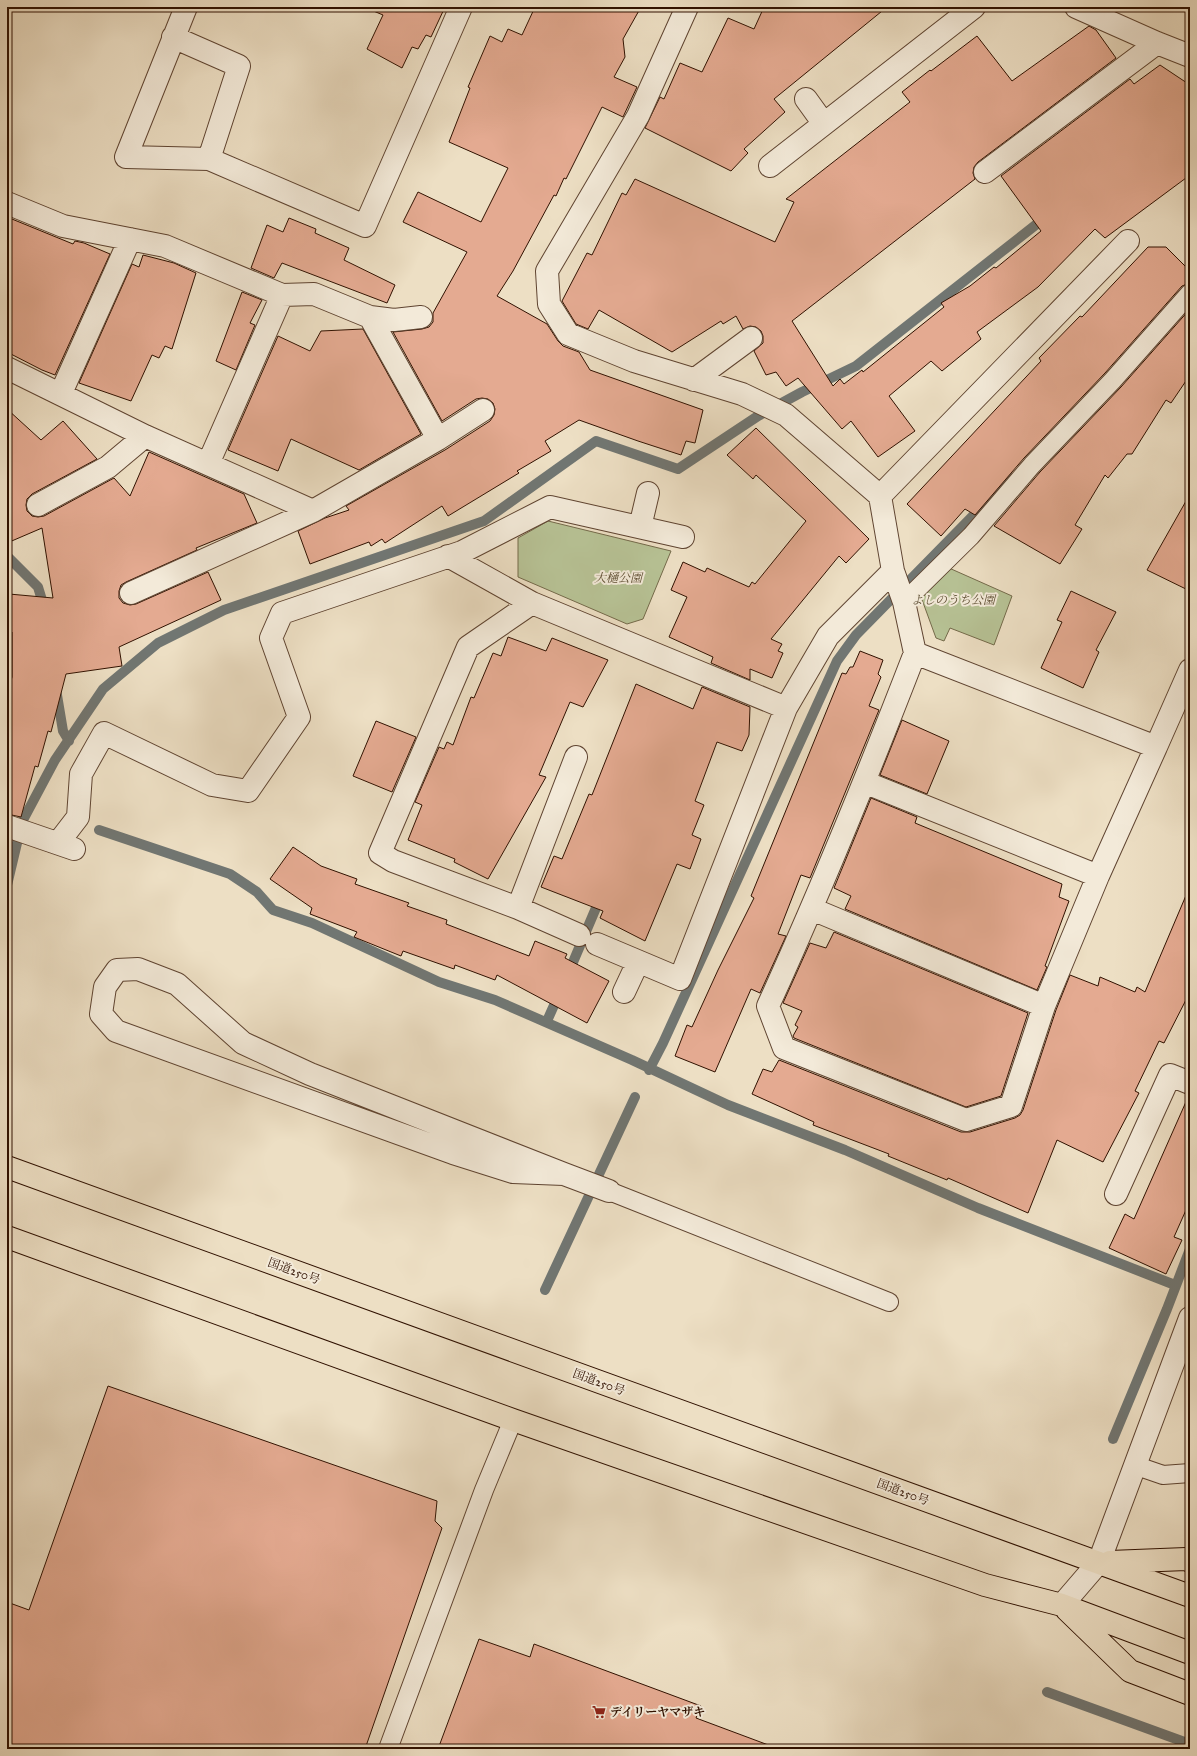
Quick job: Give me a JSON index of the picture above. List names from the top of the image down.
{
  "streets": {
    "highway": ["国道250号"]
  },
  "parks": ["大樋公園", "よしのうち公園"],
  "places": {
    "supermarket": ["デイリーヤマザキ"]
  }
}
